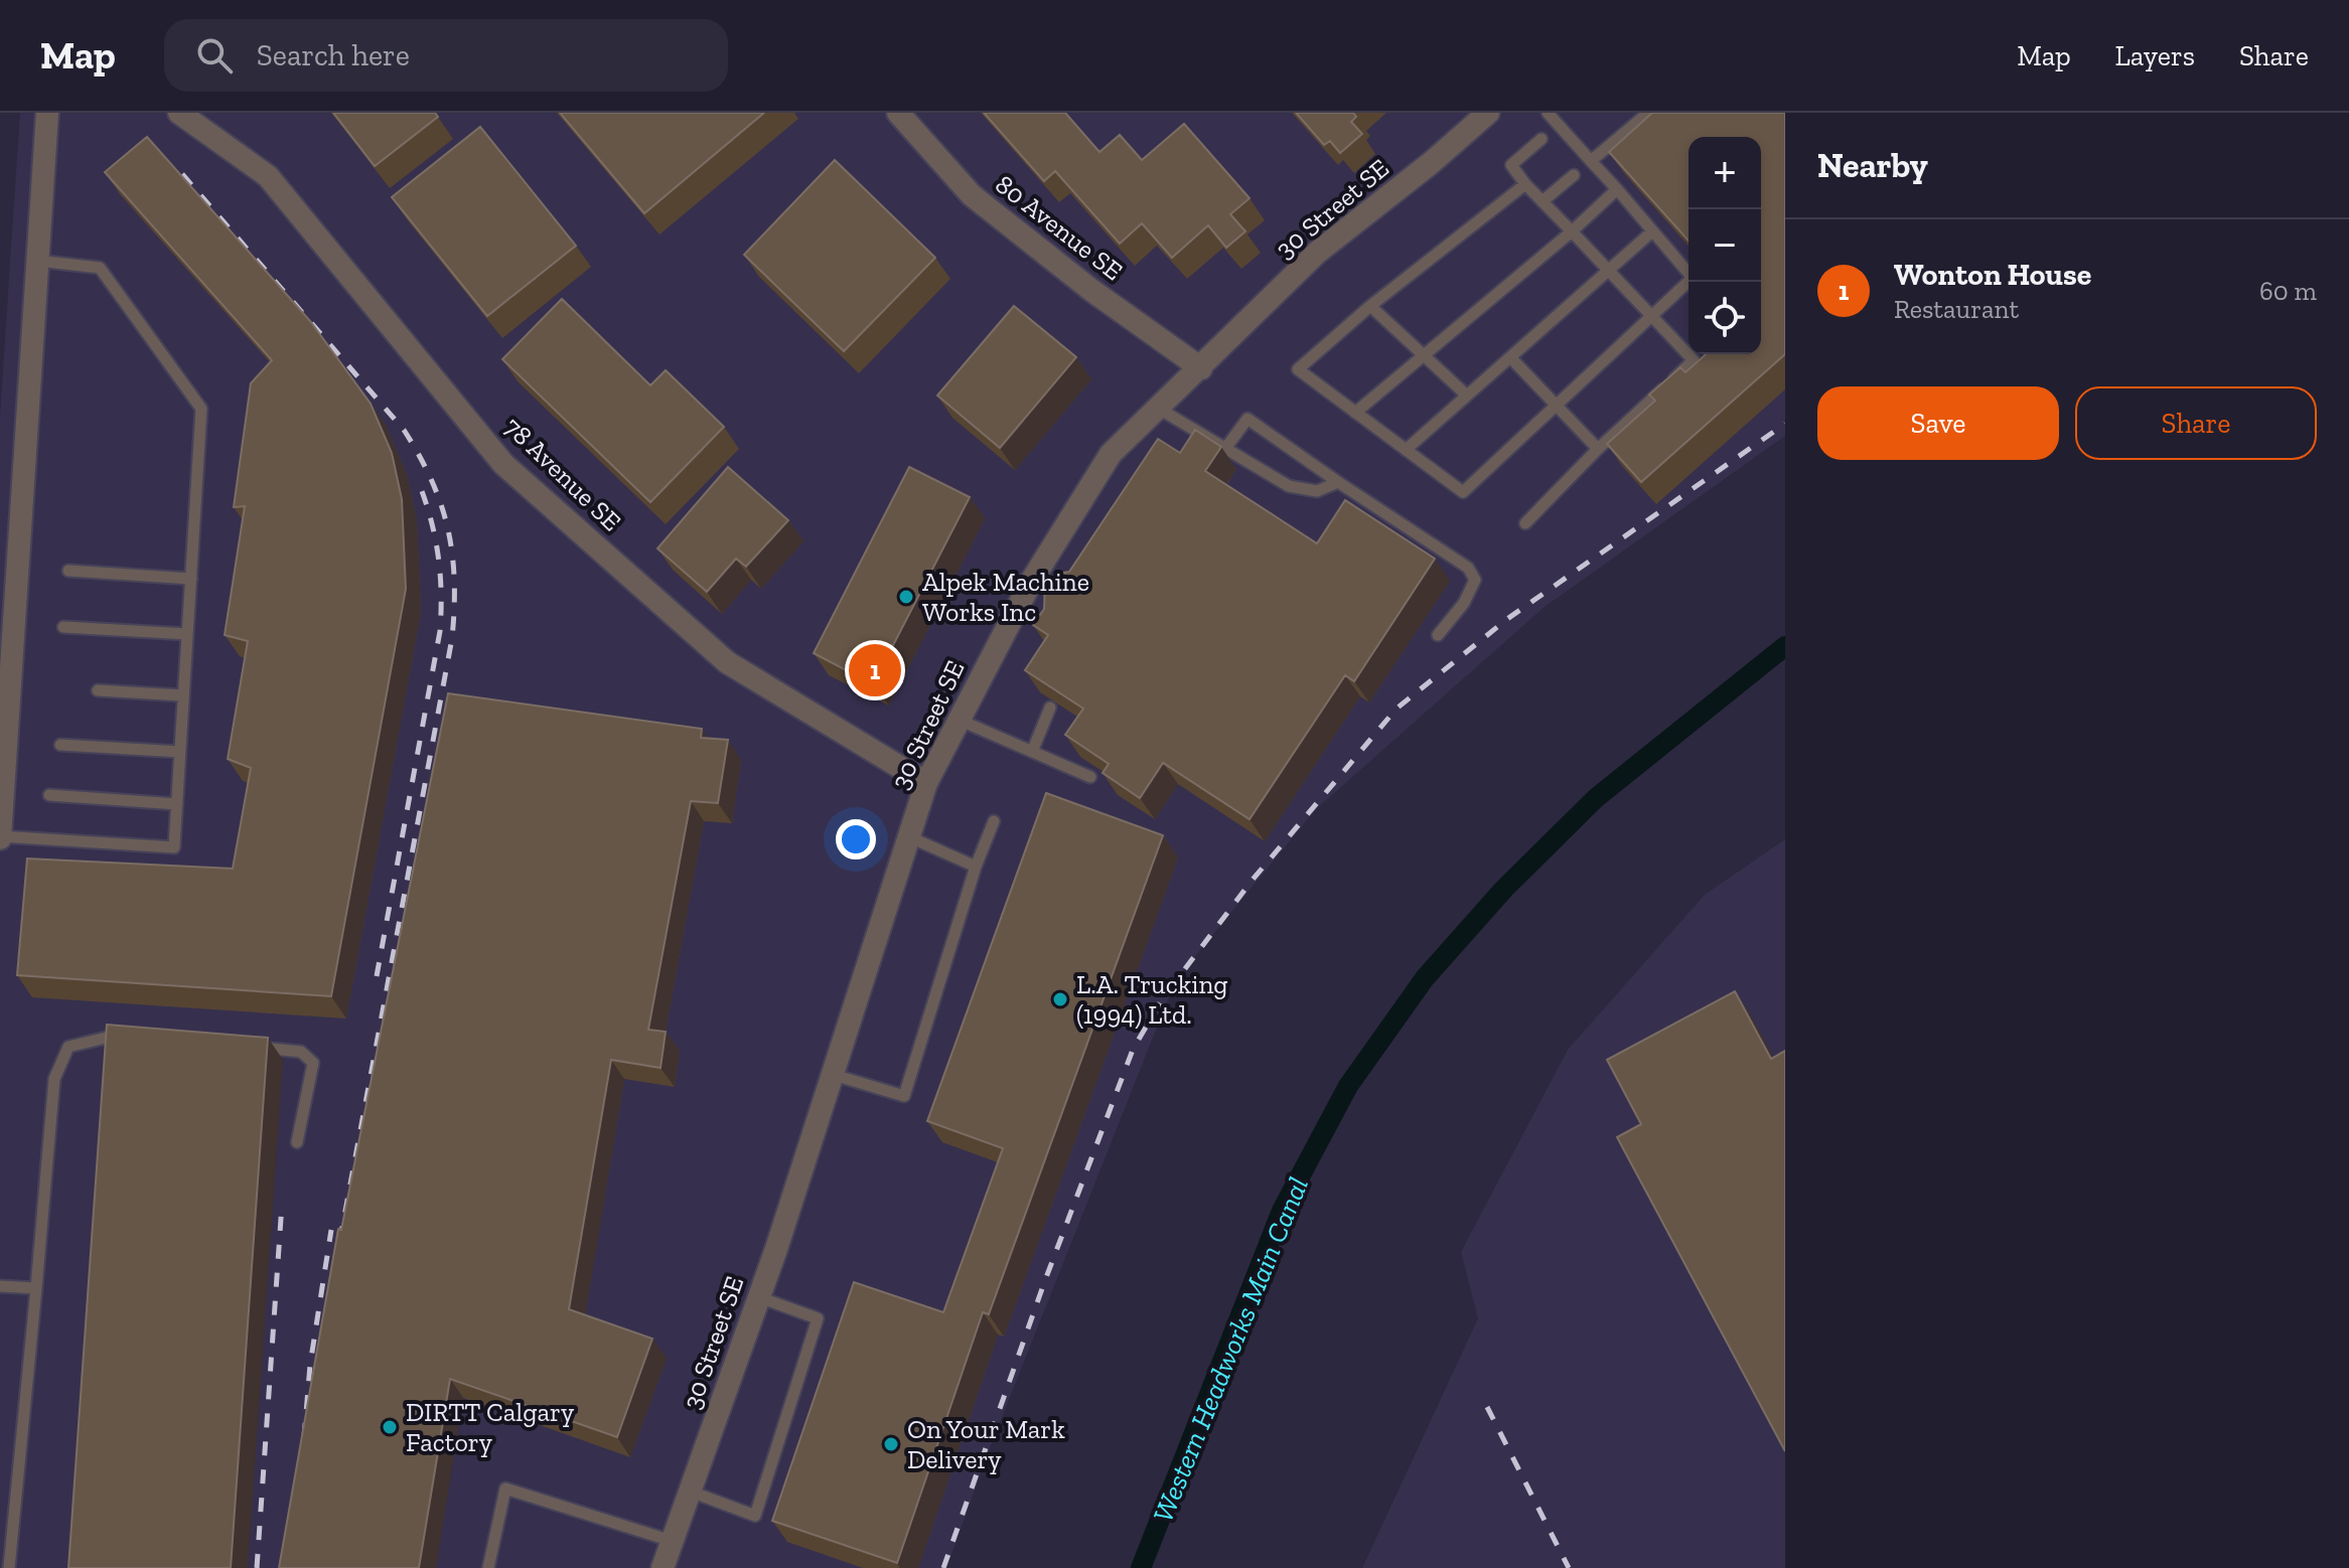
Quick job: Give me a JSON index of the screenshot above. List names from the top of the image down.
{
  "streets": {
    "street": ["30 Street SE", "80 Avenue SE", "78 Avenue SE"]
  },
  "crossings": [
    ["30 Street SE", "80 Avenue SE"],
    ["30 Street SE", "78 Avenue SE"]
  ],
  "water": ["Western Headworks Main Canal"],
  "places": [
    "Alpek Machine Works Inc",
    "L.A. Trucking (1994) Ltd.",
    "DIRTT Calgary Factory",
    "On Your Mark Delivery"
  ],
  "page": {
    "header": "Map",
    "search": "Search here",
    "nav": ["Map", "Layers", "Share"],
    "heading": "Nearby",
    "map_buttons": ["+", "−"],
    "list": [
      {
        "mark": "1",
        "name": "Wonton House",
        "note": "Restaurant",
        "value": "60 m"
      }
    ],
    "buttons": ["Save", "Share"],
    "pins": "1"
  }
}
